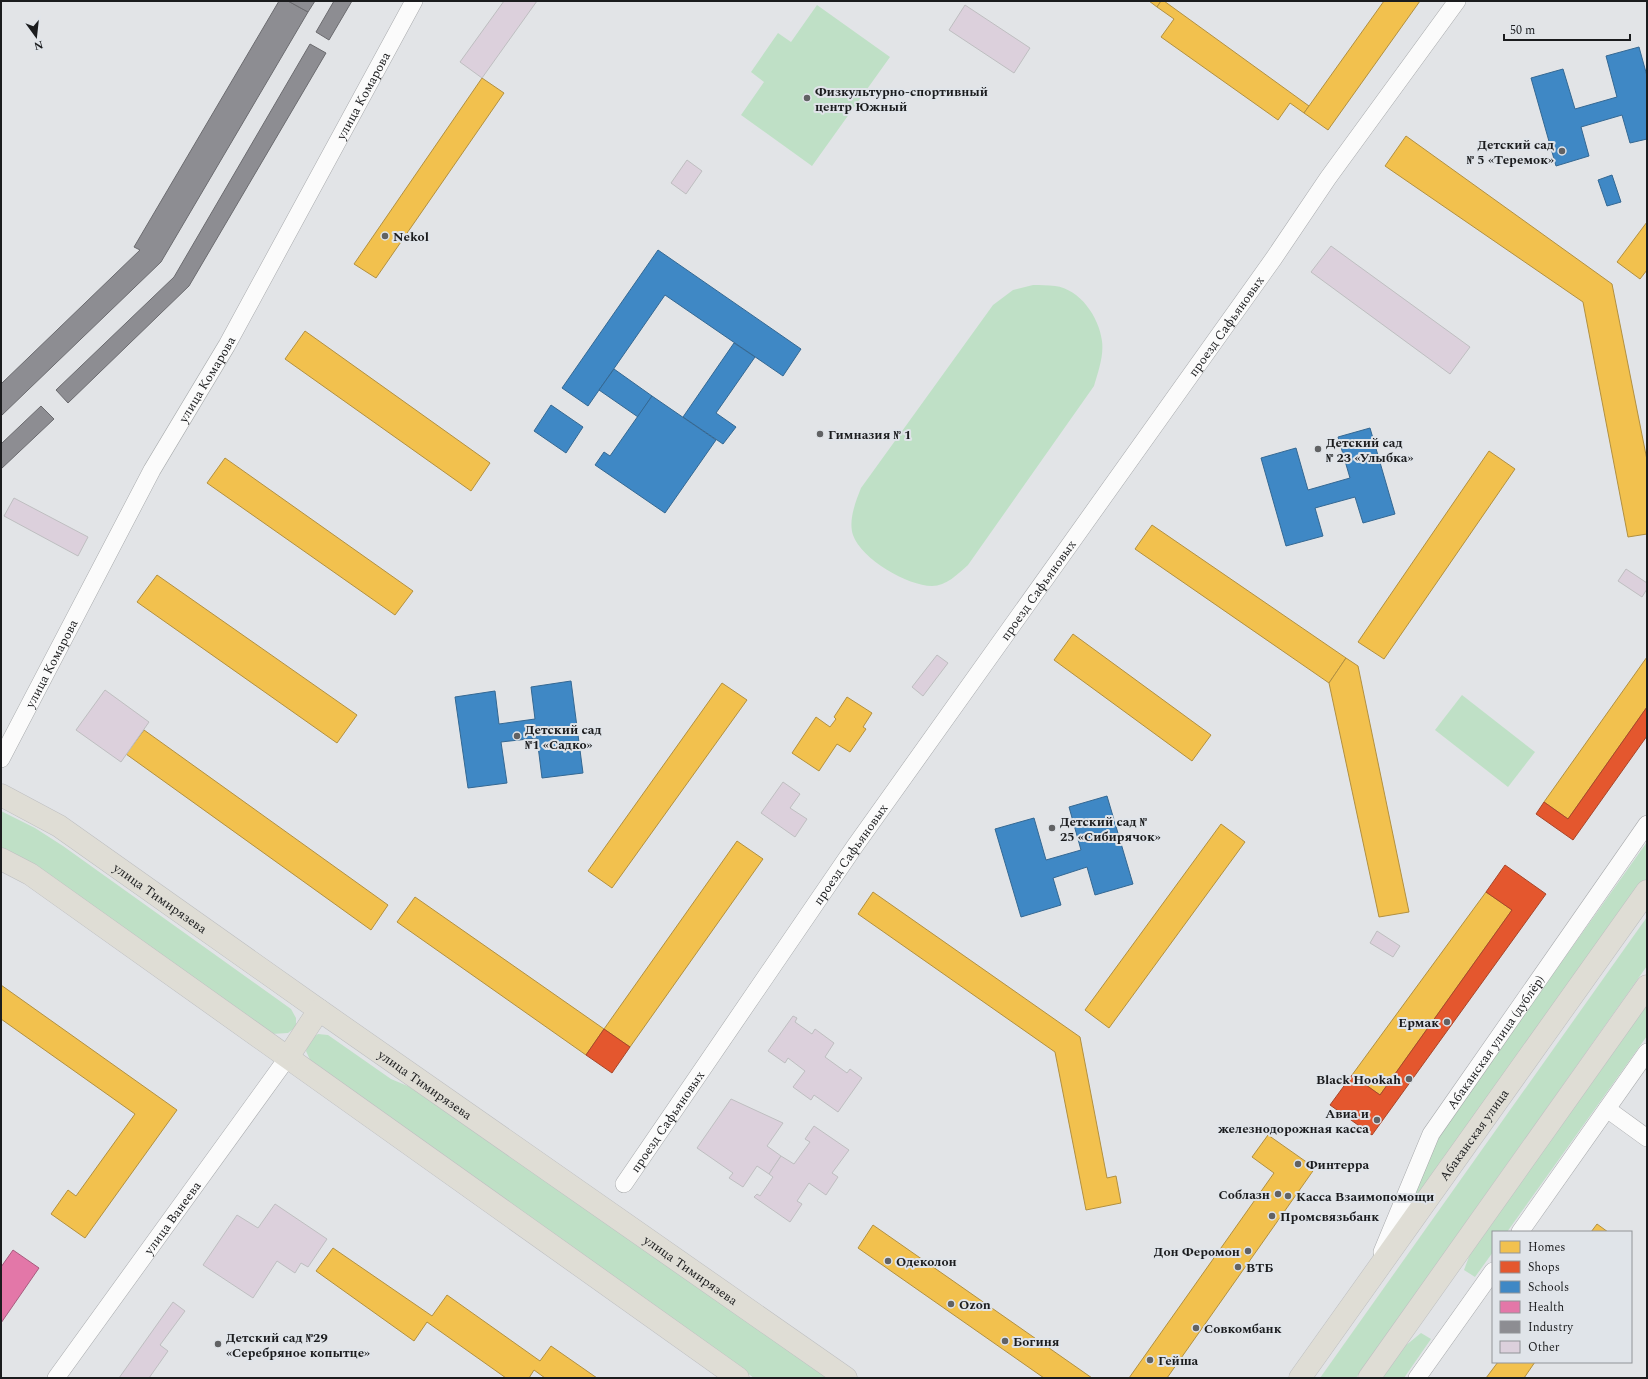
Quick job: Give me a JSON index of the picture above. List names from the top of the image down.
{
  "streets": {
    "main road": ["улица Тимирязева", "Абаканская улица"],
    "street": [
      "улица Комарова",
      "проезд Сафьяновых",
      "Абаканская улица (дублёр)",
      "улица Ванеева"
    ]
  },
  "crossings": [
    ["Абаканская улица (дублёр)", "Абаканская улица"]
  ],
  "places": [
    "Физкультурно-спортивный центр Южный",
    "Детский сад № 5 «Теремок»",
    "Nekol",
    "Гимназия № 1",
    "Детский сад № 23 «Улыбка»",
    "Детский сад №1 «Cадко»",
    "Детский сад № 25 «Сибирячок»",
    "Ермак",
    "Black Hookah",
    "Авиа и железнодорожная касса",
    "Финтерра",
    "Соблазн",
    "Касса Взаимопомощи",
    "Промсвязьбанк",
    "Дон Феромон",
    "Одеколон",
    "ВТБ",
    "Ozon",
    "Совкомбанк",
    "Богиня",
    "Детский сад №29 «Серебряное копытце»",
    "Гейша"
  ],
  "legend": [
    "Homes",
    "Shops",
    "Schools",
    "Health",
    "Industry",
    "Other"
  ],
  "scale_bar": "50 m",
  "north": "bottom"
}
